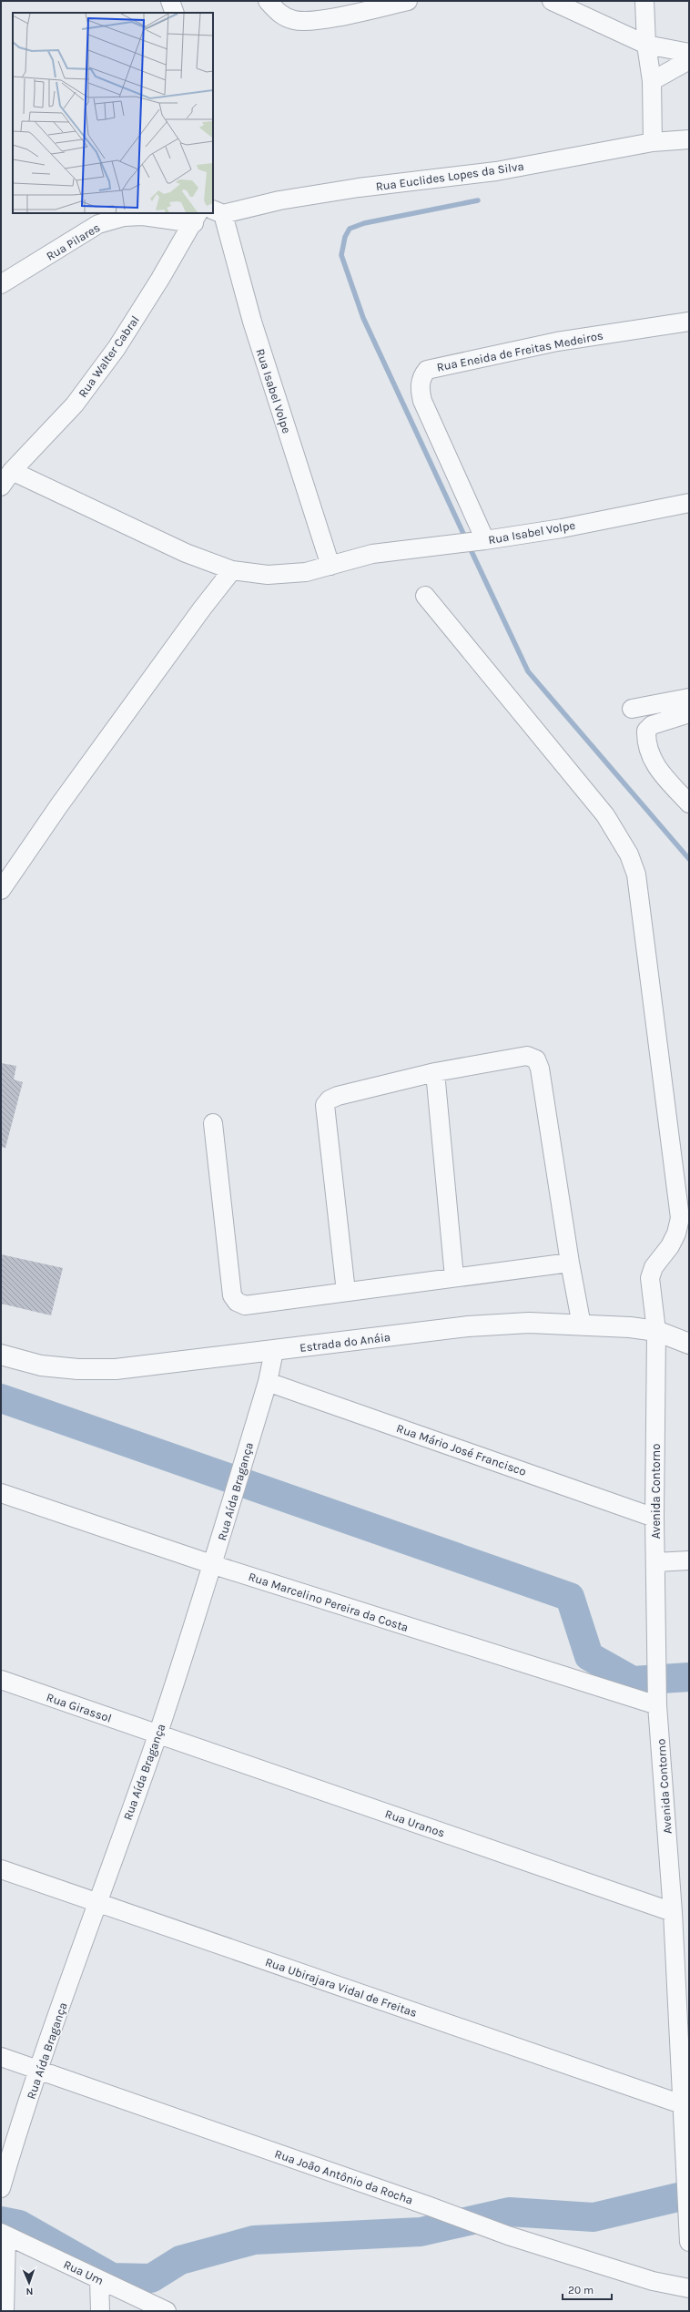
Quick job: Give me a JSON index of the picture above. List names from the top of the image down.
{
  "streets": {
    "street": [
      "Rua Euclides Lopes da Silva",
      "Rua Pilares",
      "Rua Eneida de Freitas Medeiros",
      "Rua Walter Cabral",
      "Rua Isabel Volpe",
      "Estrada do Anáia",
      "Rua Mário José Francisco",
      "Rua Aída Bragança",
      "Avenida Contorno",
      "Rua Marcelino Pereira da Costa",
      "Rua Girassol",
      "Rua Uranos",
      "Rua Ubirajara Vidal de Freitas",
      "Rua João Antônio da Rocha",
      "Rua Um"
    ]
  },
  "crossings": [
    ["Rua Euclides Lopes da Silva", "Rua Isabel Volpe"],
    ["Rua Pilares", "Rua Walter Cabral"],
    ["Rua Eneida de Freitas Medeiros", "Rua Isabel Volpe"],
    ["Rua Walter Cabral", "Rua Isabel Volpe"],
    ["Estrada do Anáia", "Rua Aída Bragança"],
    ["Estrada do Anáia", "Avenida Contorno"],
    ["Rua Mário José Francisco", "Rua Aída Bragança"],
    ["Rua Mário José Francisco", "Avenida Contorno"],
    ["Rua Aída Bragança", "Rua Marcelino Pereira da Costa"],
    ["Rua Aída Bragança", "Rua Girassol"],
    ["Rua Aída Bragança", "Rua Uranos"],
    ["Rua Aída Bragança", "Rua Ubirajara Vidal de Freitas"],
    ["Rua Aída Bragança", "Rua João Antônio da Rocha"],
    ["Avenida Contorno", "Rua Marcelino Pereira da Costa"],
    ["Avenida Contorno", "Rua Uranos"],
    ["Avenida Contorno", "Rua Ubirajara Vidal de Freitas"],
    ["Rua Girassol", "Rua Uranos"]
  ],
  "scale_bar": "20 m",
  "north": "bottom"
}
